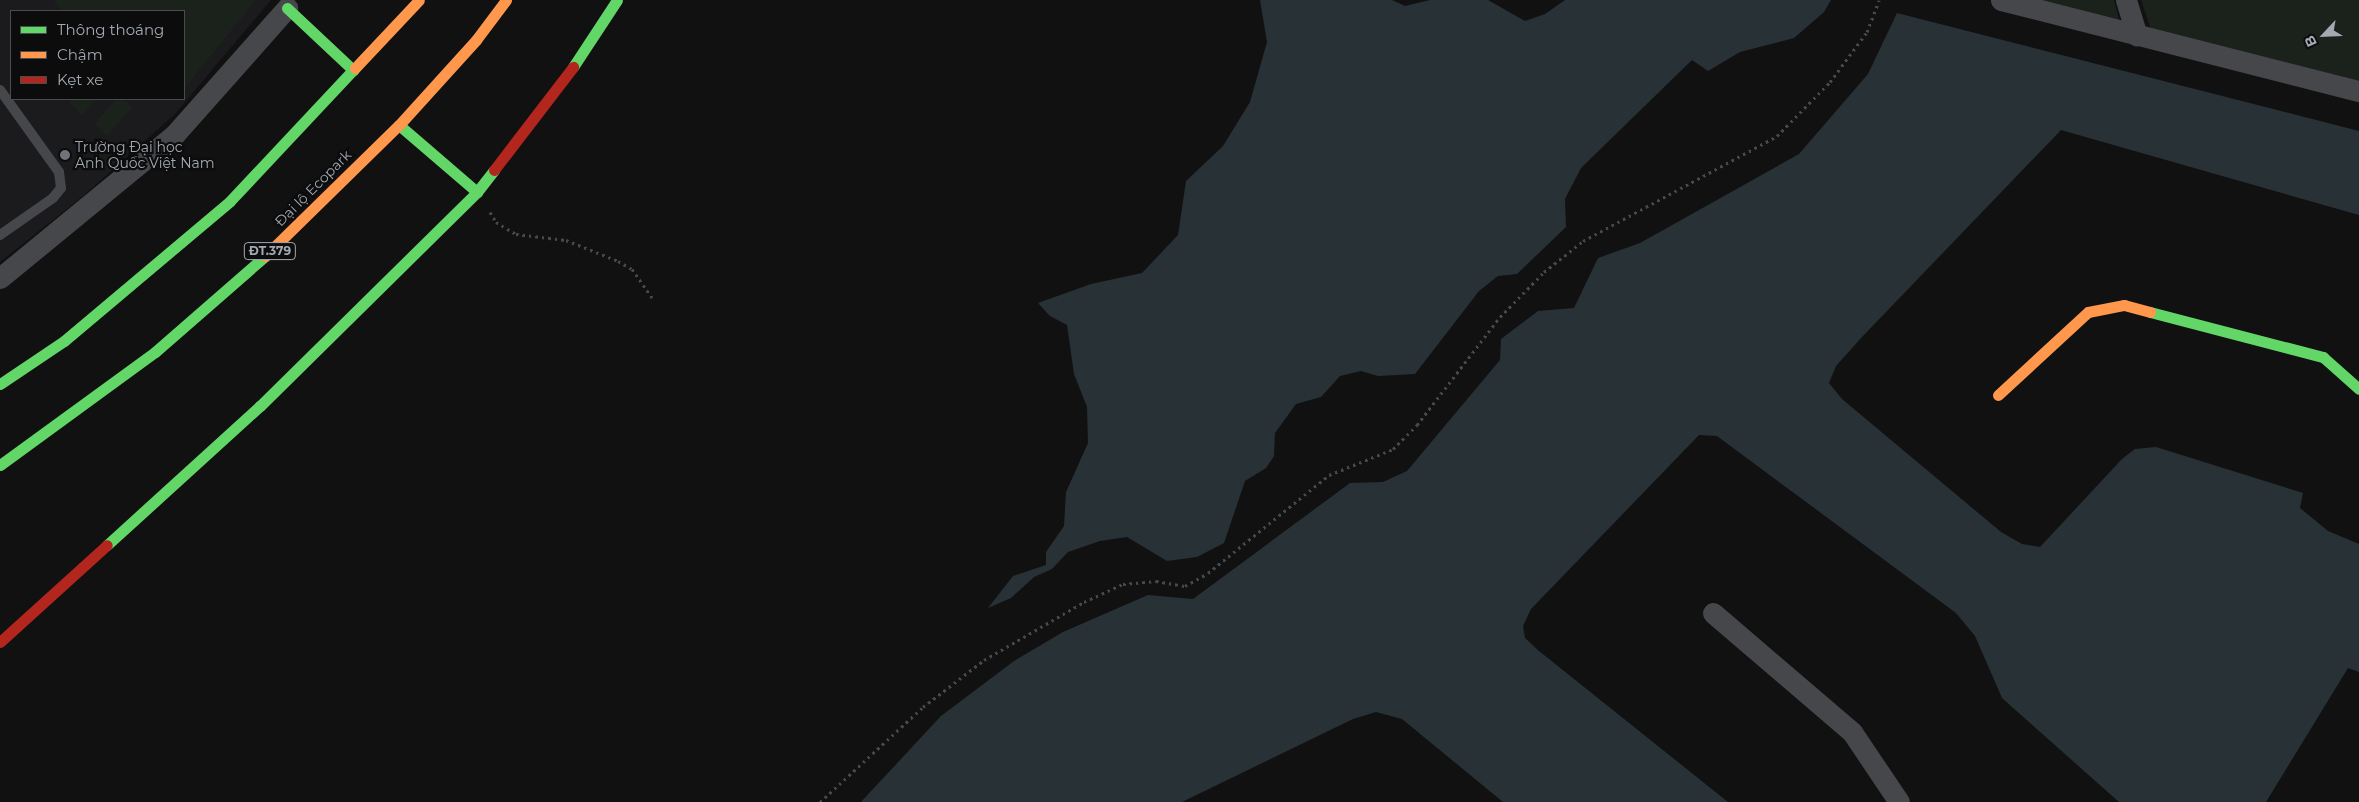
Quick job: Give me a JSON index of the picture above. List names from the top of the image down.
{
  "streets": {
    "main road": ["Đại lộ Ecopark", "ĐT.379"]
  },
  "places": ["Trường Đại học Anh Quốc Việt Nam"],
  "legend": ["Thông thoáng", "Chậm", "Kẹt xe"],
  "north": "bottom left"
}
